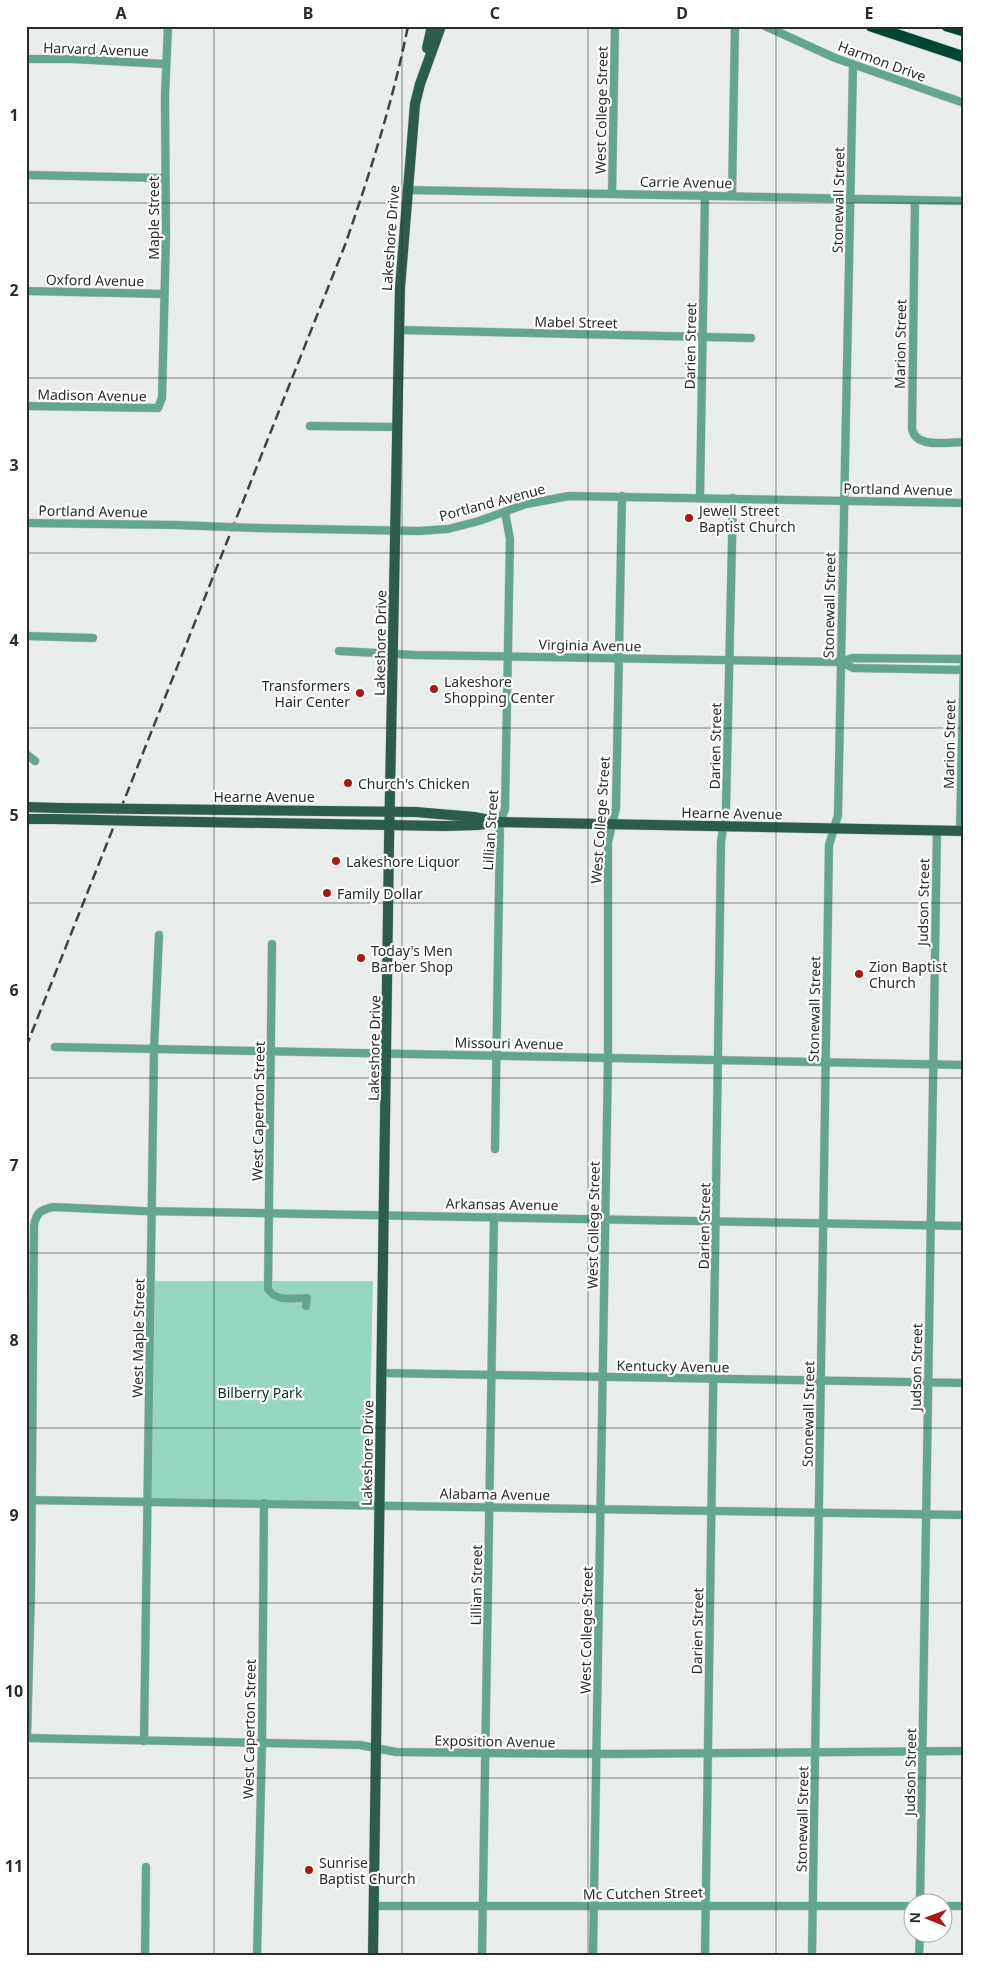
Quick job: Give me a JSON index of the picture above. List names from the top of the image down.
{
  "streets": {
    "main road": ["Lakeshore Drive", "Hearne Avenue"],
    "street": [
      "Harvard Avenue",
      "Harmon Drive",
      "West College Street",
      "Carrie Avenue",
      "Stonewall Street",
      "Maple Street",
      "Oxford Avenue",
      "Mabel Street",
      "Marion Street",
      "Darien Street",
      "Madison Avenue",
      "Portland Avenue",
      "Virginia Avenue",
      "Lillian Street",
      "Judson Street",
      "Missouri Avenue",
      "West Caperton Street",
      "Arkansas Avenue",
      "West Maple Street",
      "Kentucky Avenue",
      "Alabama Avenue",
      "Exposition Avenue",
      "Mc Cutchen Street"
    ]
  },
  "crossings": [
    ["Harvard Avenue", "Maple Street"],
    ["Harmon Drive", "Stonewall Street"],
    ["West College Street", "Carrie Avenue"],
    ["West College Street", "Portland Avenue"],
    ["West College Street", "Virginia Avenue"],
    ["West College Street", "Hearne Avenue"],
    ["West College Street", "Missouri Avenue"],
    ["West College Street", "Arkansas Avenue"],
    ["West College Street", "Kentucky Avenue"],
    ["West College Street", "Alabama Avenue"],
    ["West College Street", "Exposition Avenue"],
    ["West College Street", "Mc Cutchen Street"],
    ["Carrie Avenue", "Stonewall Street"],
    ["Carrie Avenue", "Lakeshore Drive"],
    ["Carrie Avenue", "Marion Street"],
    ["Carrie Avenue", "Darien Street"],
    ["Stonewall Street", "Portland Avenue"],
    ["Stonewall Street", "Virginia Avenue"],
    ["Stonewall Street", "Hearne Avenue"],
    ["Stonewall Street", "Missouri Avenue"],
    ["Stonewall Street", "Arkansas Avenue"],
    ["Stonewall Street", "Kentucky Avenue"],
    ["Stonewall Street", "Alabama Avenue"],
    ["Stonewall Street", "Exposition Avenue"],
    ["Stonewall Street", "Mc Cutchen Street"],
    ["Maple Street", "Oxford Avenue"],
    ["Maple Street", "Madison Avenue"],
    ["Lakeshore Drive", "Mabel Street"],
    ["Lakeshore Drive", "Portland Avenue"],
    ["Lakeshore Drive", "Virginia Avenue"],
    ["Lakeshore Drive", "Hearne Avenue"],
    ["Lakeshore Drive", "Missouri Avenue"],
    ["Lakeshore Drive", "Arkansas Avenue"],
    ["Lakeshore Drive", "Kentucky Avenue"],
    ["Lakeshore Drive", "Alabama Avenue"],
    ["Lakeshore Drive", "Exposition Avenue"],
    ["Lakeshore Drive", "Mc Cutchen Street"],
    ["Mabel Street", "Darien Street"],
    ["Marion Street", "Virginia Avenue"],
    ["Marion Street", "Hearne Avenue"],
    ["Darien Street", "Portland Avenue"],
    ["Darien Street", "Virginia Avenue"],
    ["Darien Street", "Hearne Avenue"],
    ["Darien Street", "Missouri Avenue"],
    ["Darien Street", "Arkansas Avenue"],
    ["Darien Street", "Kentucky Avenue"],
    ["Darien Street", "Alabama Avenue"],
    ["Darien Street", "Exposition Avenue"],
    ["Darien Street", "Mc Cutchen Street"],
    ["Portland Avenue", "Lillian Street"],
    ["Virginia Avenue", "Lillian Street"],
    ["Hearne Avenue", "Lillian Street"],
    ["Hearne Avenue", "Judson Street"],
    ["Lillian Street", "Missouri Avenue"],
    ["Lillian Street", "Arkansas Avenue"],
    ["Lillian Street", "Kentucky Avenue"],
    ["Lillian Street", "Alabama Avenue"],
    ["Lillian Street", "Exposition Avenue"],
    ["Lillian Street", "Mc Cutchen Street"],
    ["Judson Street", "Missouri Avenue"],
    ["Judson Street", "Arkansas Avenue"],
    ["Judson Street", "Kentucky Avenue"],
    ["Judson Street", "Alabama Avenue"],
    ["Judson Street", "Exposition Avenue"],
    ["Missouri Avenue", "West Caperton Street"],
    ["Missouri Avenue", "West Maple Street"],
    ["West Caperton Street", "Arkansas Avenue"],
    ["West Caperton Street", "Alabama Avenue"],
    ["West Caperton Street", "Exposition Avenue"],
    ["Arkansas Avenue", "West Maple Street"],
    ["Arkansas Avenue", "Alabama Avenue"],
    ["West Maple Street", "Alabama Avenue"],
    ["West Maple Street", "Exposition Avenue"]
  ],
  "parks": ["Bilberry Park"],
  "places": [
    "Jewell Street Baptist Church",
    "Lakeshore Shopping Center",
    "Transformers Hair Center",
    "Church's Chicken",
    "Lakeshore Liquor",
    "Family Dollar",
    "Today's Men Barber Shop",
    "Zion Baptist Church",
    "Sunrise Baptist Church"
  ],
  "north": "left",
  "grid": {
    "columns": [
      "A",
      "B",
      "C",
      "D",
      "E"
    ],
    "rows": [
      "1",
      "2",
      "3",
      "4",
      "5",
      "6",
      "7",
      "8",
      "9",
      "10",
      "11"
    ]
  }
}
